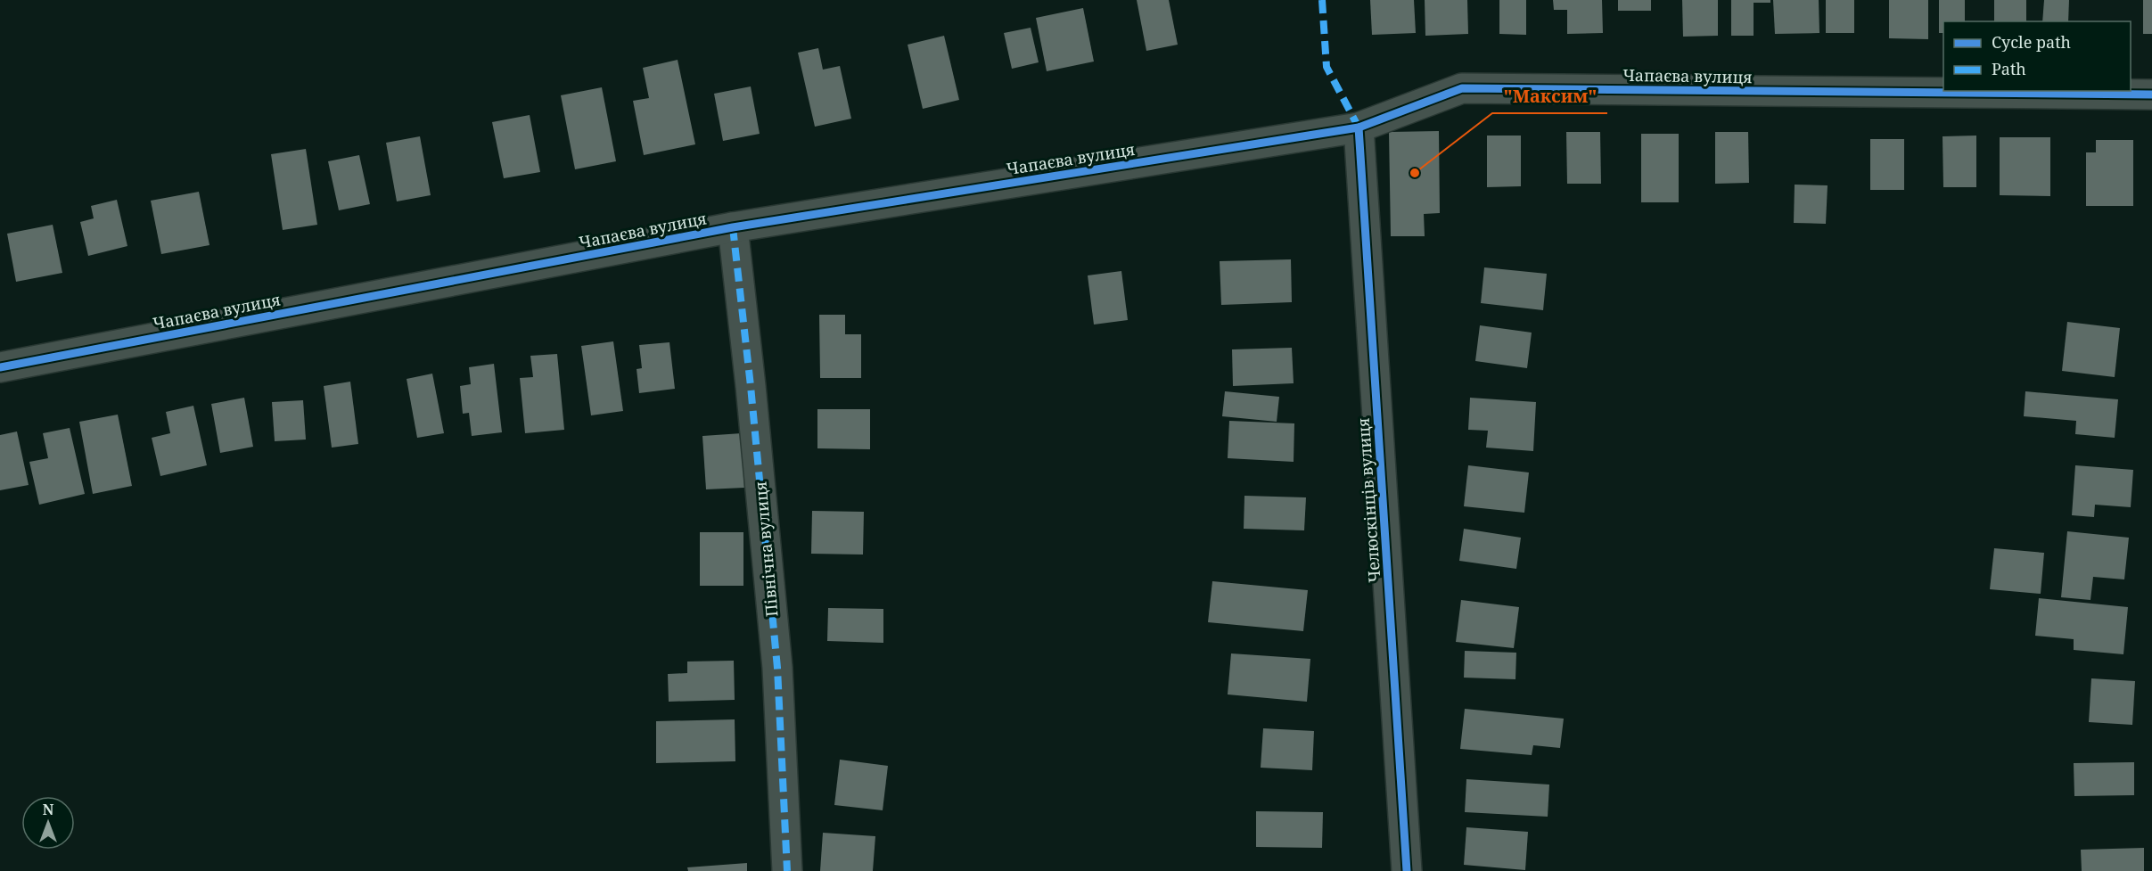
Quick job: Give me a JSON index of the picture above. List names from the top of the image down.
{
  "streets": {
    "street": ["Чапаєва вулиця", "Челюскінців вулиця", "Північна вулиця"]
  },
  "crossings": [
    ["Чапаєва вулиця", "Челюскінців вулиця"],
    ["Чапаєва вулиця", "Північна вулиця"]
  ],
  "places": ["\"Максим\""],
  "legend": ["Cycle path", "Path"],
  "north": "top"
}
